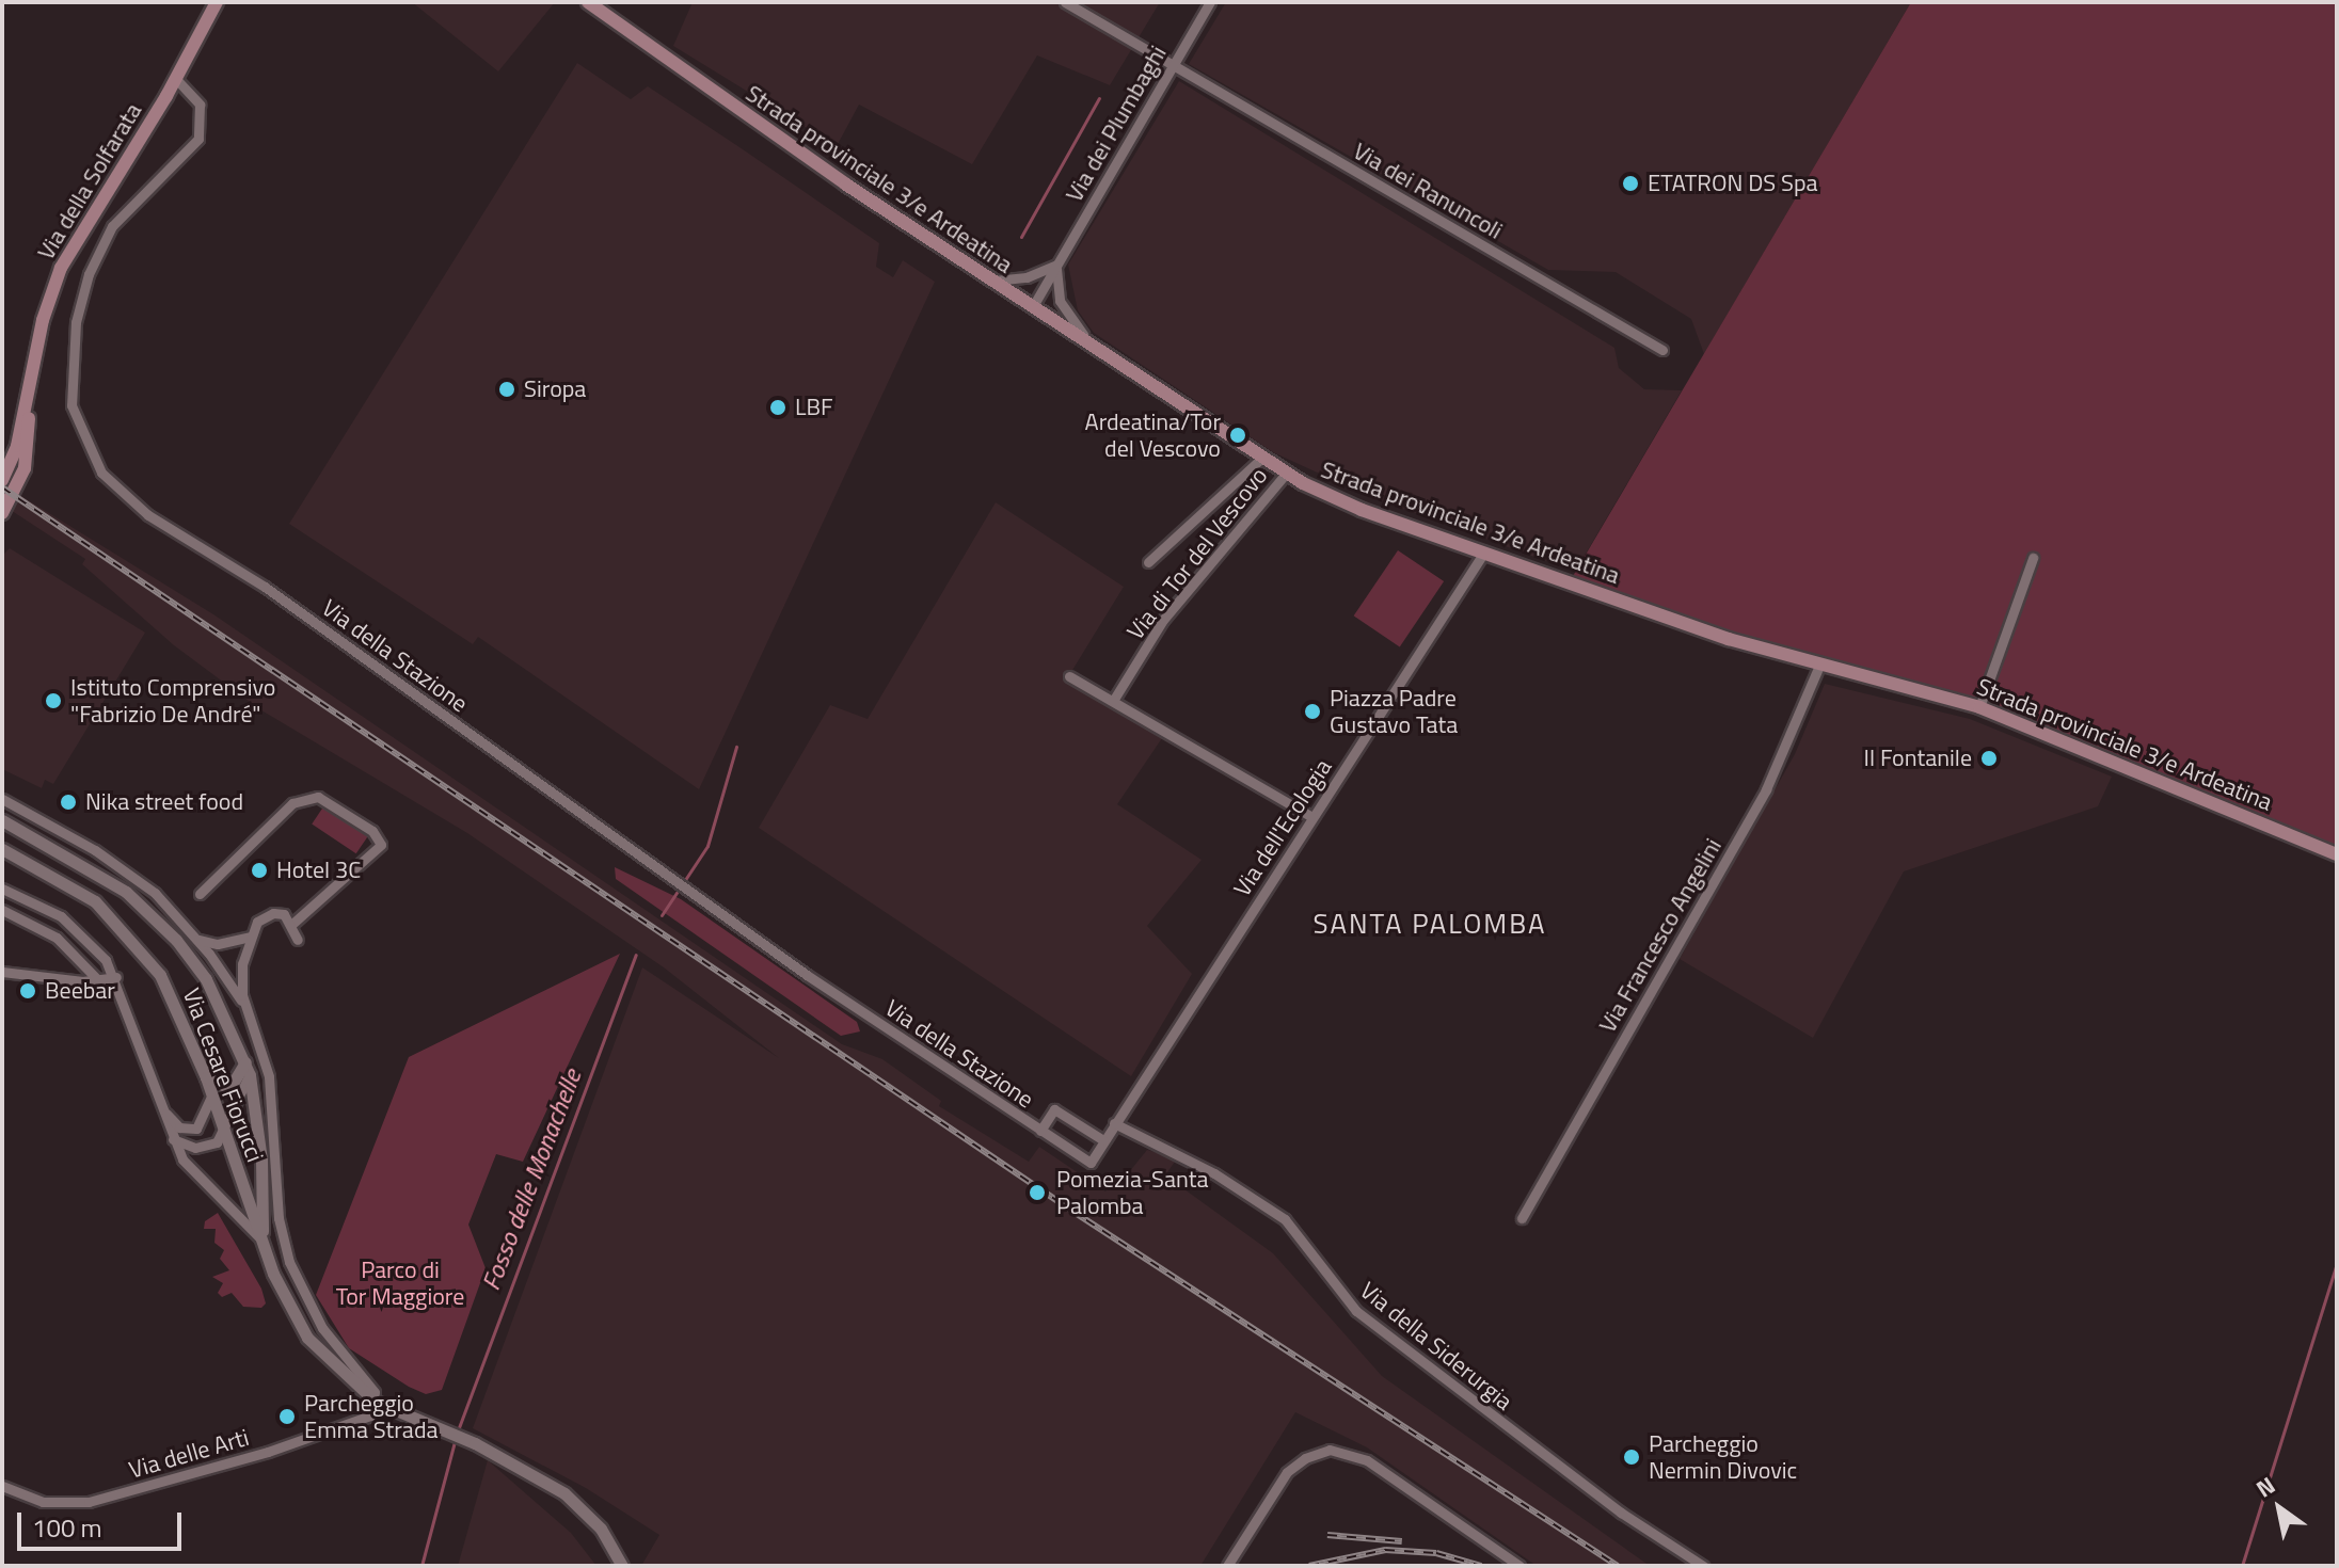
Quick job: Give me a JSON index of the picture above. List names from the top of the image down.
{
  "streets": {
    "main road": ["Strada provinciale 3/e Ardeatina", "Via della Solfarata"],
    "street": [
      "Via dei Plumbaghi",
      "Via dei Ranuncoli",
      "Via di Tor del Vescovo",
      "Via della Stazione",
      "Via dell'Ecologia",
      "Via Francesco Angelini",
      "Via Cesare Fiorucci",
      "Via della Siderurgia",
      "Via delle Arti"
    ]
  },
  "crossings": [
    ["Via dei Plumbaghi", "Strada provinciale 3/e Ardeatina"],
    ["Via dei Plumbaghi", "Via dei Ranuncoli"],
    ["Strada provinciale 3/e Ardeatina", "Via di Tor del Vescovo"],
    ["Strada provinciale 3/e Ardeatina", "Via dell'Ecologia"],
    ["Strada provinciale 3/e Ardeatina", "Via Francesco Angelini"],
    ["Via della Solfarata", "Via della Stazione"],
    ["Via dell'Ecologia", "Via della Siderurgia"],
    ["Via Cesare Fiorucci", "Via delle Arti"]
  ],
  "districts": ["SANTA PALOMBA"],
  "water": ["Fosso delle Monachelle"],
  "parks": ["Parco di Tor Maggiore"],
  "places": [
    "ETATRON DS Spa",
    "Siropa",
    "LBF",
    "Ardeatina/Tor del Vescovo",
    "Istituto Comprensivo \"Fabrizio De André\"",
    "Piazza Padre Gustavo Tata",
    "Il Fontanile",
    "Nika street food",
    "Hotel 3C",
    "Beebar",
    "Pomezia-Santa Palomba",
    "Parcheggio Emma Strada",
    "Parcheggio Nermin Divovic"
  ],
  "scale_bar": "100 m",
  "north": "top left"
}
